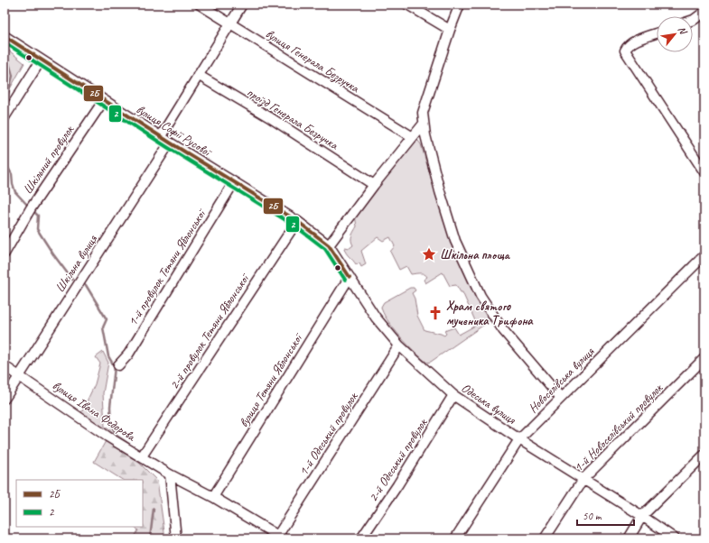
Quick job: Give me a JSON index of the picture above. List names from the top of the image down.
{
  "streets": {
    "street": [
      "вулиця Генерала Безручка",
      "проїзд Генерала Безручка",
      "вулиця Софії Русової",
      "Шкільний провулок",
      "Шкільна вулиця",
      "1-й провулок Тетяни Яблонської",
      "2-й провулок Тетяни Яблонської",
      "Новоселівська вулиця",
      "вулиця Тетяни Яблонської",
      "Одеська вулиця",
      "вулиця Івана Федорова",
      "1-й Новоселівський провулок",
      "1-й Одеський провулок",
      "2-й Одеський провулок"
    ]
  },
  "crossings": [
    ["вулиця Софії Русової", "Шкільний провулок"],
    ["вулиця Софії Русової", "Шкільна вулиця"],
    ["вулиця Софії Русової", "1-й провулок Тетяни Яблонської"],
    ["вулиця Софії Русової", "2-й провулок Тетяни Яблонської"],
    ["вулиця Софії Русової", "Одеська вулиця"],
    ["Шкільна вулиця", "вулиця Івана Федорова"],
    ["2-й провулок Тетяни Яблонської", "вулиця Івана Федорова"],
    ["Новоселівська вулиця", "Одеська вулиця"],
    ["вулиця Тетяни Яблонської", "Одеська вулиця"],
    ["вулиця Тетяни Яблонської", "вулиця Івана Федорова"],
    ["Одеська вулиця", "1-й Новоселівський провулок"],
    ["Одеська вулиця", "1-й Одеський провулок"],
    ["Одеська вулиця", "2-й Одеський провулок"],
    ["вулиця Івана Федорова", "1-й Одеський провулок"]
  ],
  "places": {
    "place": ["Шкільна площа"],
    "church": ["Храм святого мученика Трифона"]
  },
  "lines": ["transit line 2Б", "transit line 2"],
  "legend": ["2Б", "2"],
  "scale_bar": "50 m",
  "north": "top right"
}
